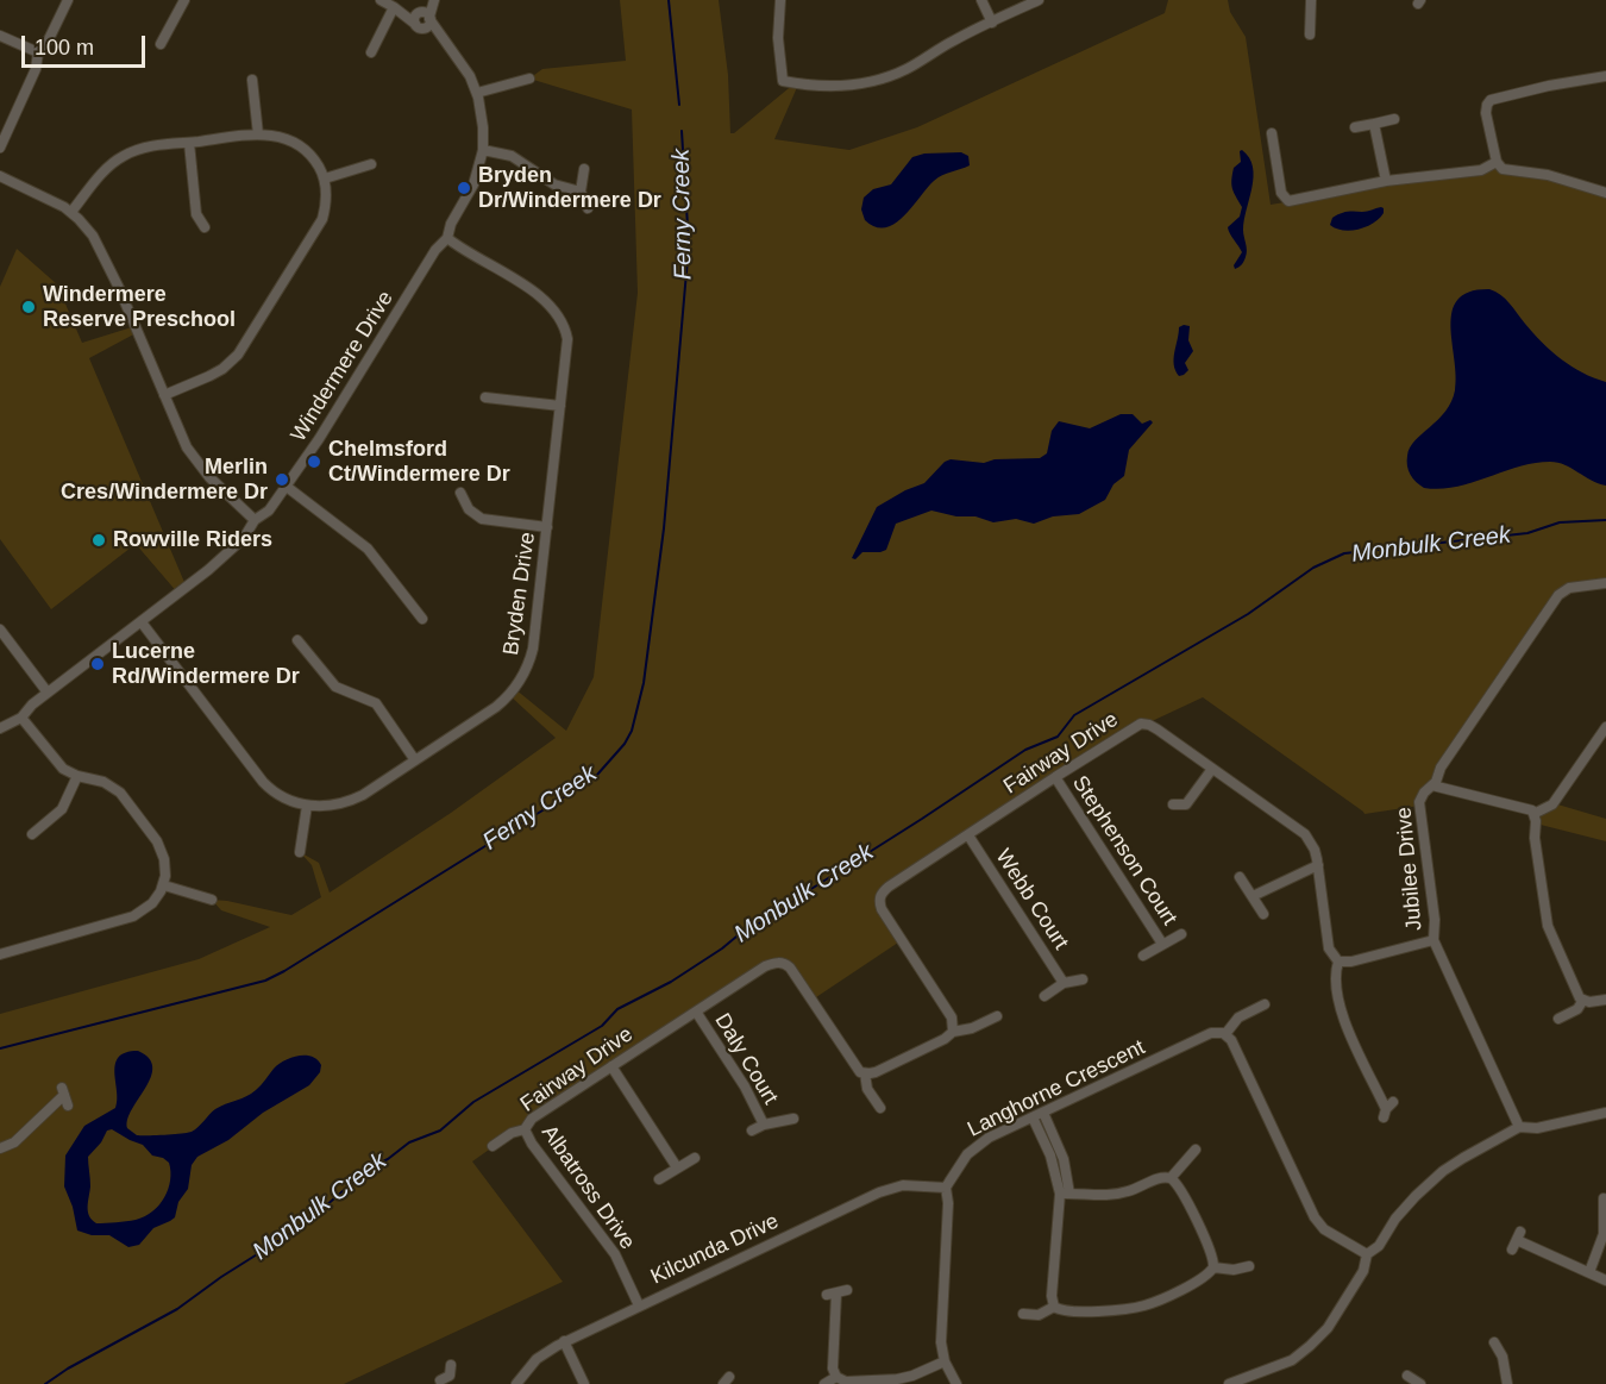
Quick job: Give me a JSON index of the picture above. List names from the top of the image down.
{
  "streets": {
    "street": [
      "Windermere Drive",
      "Bryden Drive",
      "Fairway Drive",
      "Stephenson Court",
      "Jubilee Drive",
      "Webb Court",
      "Daly Court",
      "Langhorne Crescent",
      "Albatross Drive",
      "Kilcunda Drive"
    ]
  },
  "crossings": [
    ["Windermere Drive", "Bryden Drive"],
    ["Fairway Drive", "Stephenson Court"],
    ["Fairway Drive", "Webb Court"],
    ["Fairway Drive", "Daly Court"],
    ["Fairway Drive", "Albatross Drive"],
    ["Langhorne Crescent", "Kilcunda Drive"],
    ["Albatross Drive", "Kilcunda Drive"]
  ],
  "water": ["Ferny Creek", "Monbulk Creek"],
  "places": [
    "Bryden Dr/Windermere Dr",
    "Windermere Reserve Preschool",
    "Chelmsford Ct/Windermere Dr",
    "Merlin Cres/Windermere Dr",
    "Rowville Riders",
    "Lucerne Rd/Windermere Dr"
  ],
  "scale_bar": "100 m"
}
